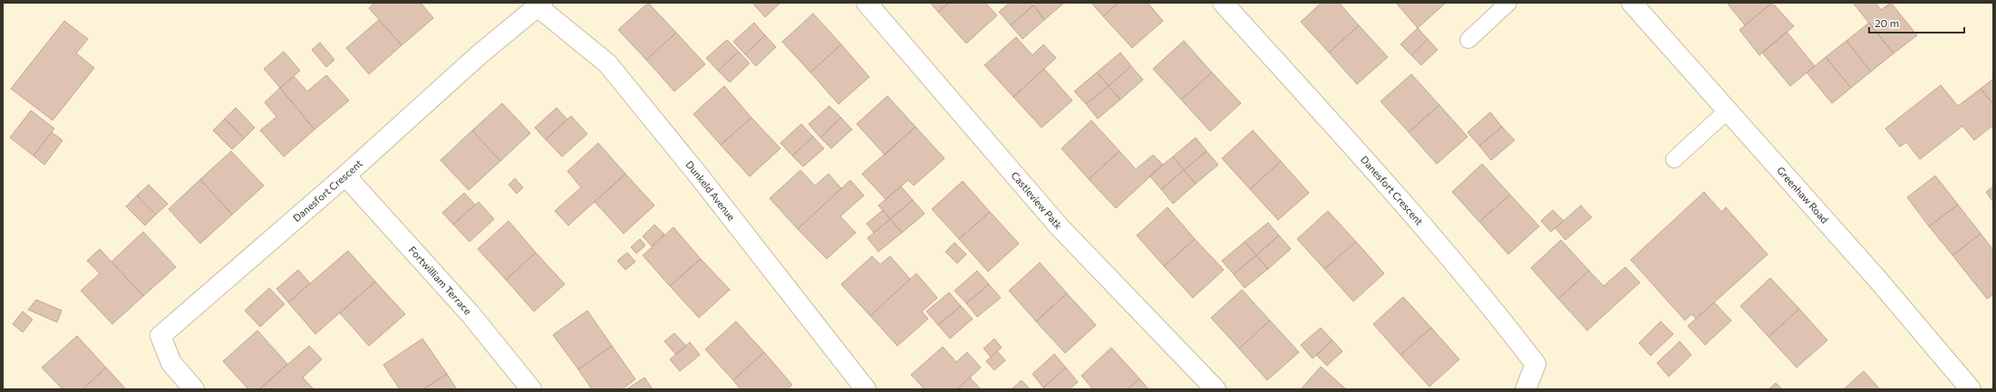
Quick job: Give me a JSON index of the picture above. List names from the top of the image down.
{
  "streets": {
    "street": [
      "Danesfort Crescent",
      "Dunkeld Avenue",
      "Greenhaw Road",
      "Castleview Patk",
      "Fortwilliam Terrace"
    ]
  },
  "crossings": [
    ["Danesfort Crescent", "Dunkeld Avenue"],
    ["Danesfort Crescent", "Fortwilliam Terrace"]
  ],
  "scale_bar": "20 m"
}
